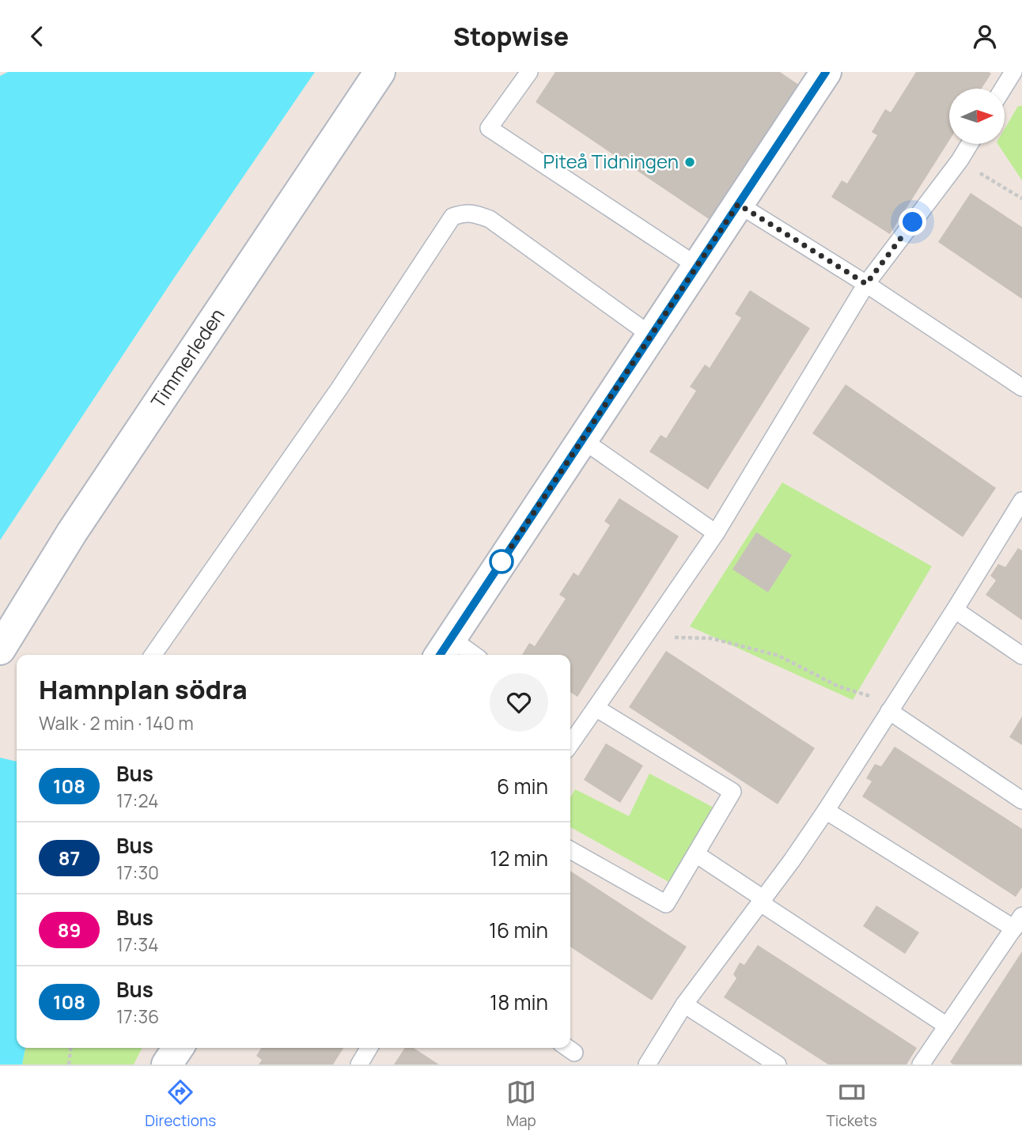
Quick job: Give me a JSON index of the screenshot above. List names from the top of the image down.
{
  "streets": {
    "street": ["Timmerleden"]
  },
  "places": ["Piteå Tidningen"],
  "lines": ["bus line 108"],
  "north": "right",
  "page": {
    "header": "Stopwise",
    "heading": ["Hamnplan södra", "Walk · 2 min · 140 m"],
    "list": [
      {
        "mark": "108",
        "name": "Bus",
        "note": "17:24",
        "value": "6 min"
      },
      {
        "mark": "87",
        "name": "Bus",
        "note": "17:30",
        "value": "12 min"
      },
      {
        "mark": "89",
        "name": "Bus",
        "note": "17:34",
        "value": "16 min"
      },
      {
        "mark": "108",
        "name": "Bus",
        "note": "17:36",
        "value": "18 min"
      }
    ],
    "tabs": ["Directions", "Map", "Tickets"]
  }
}
